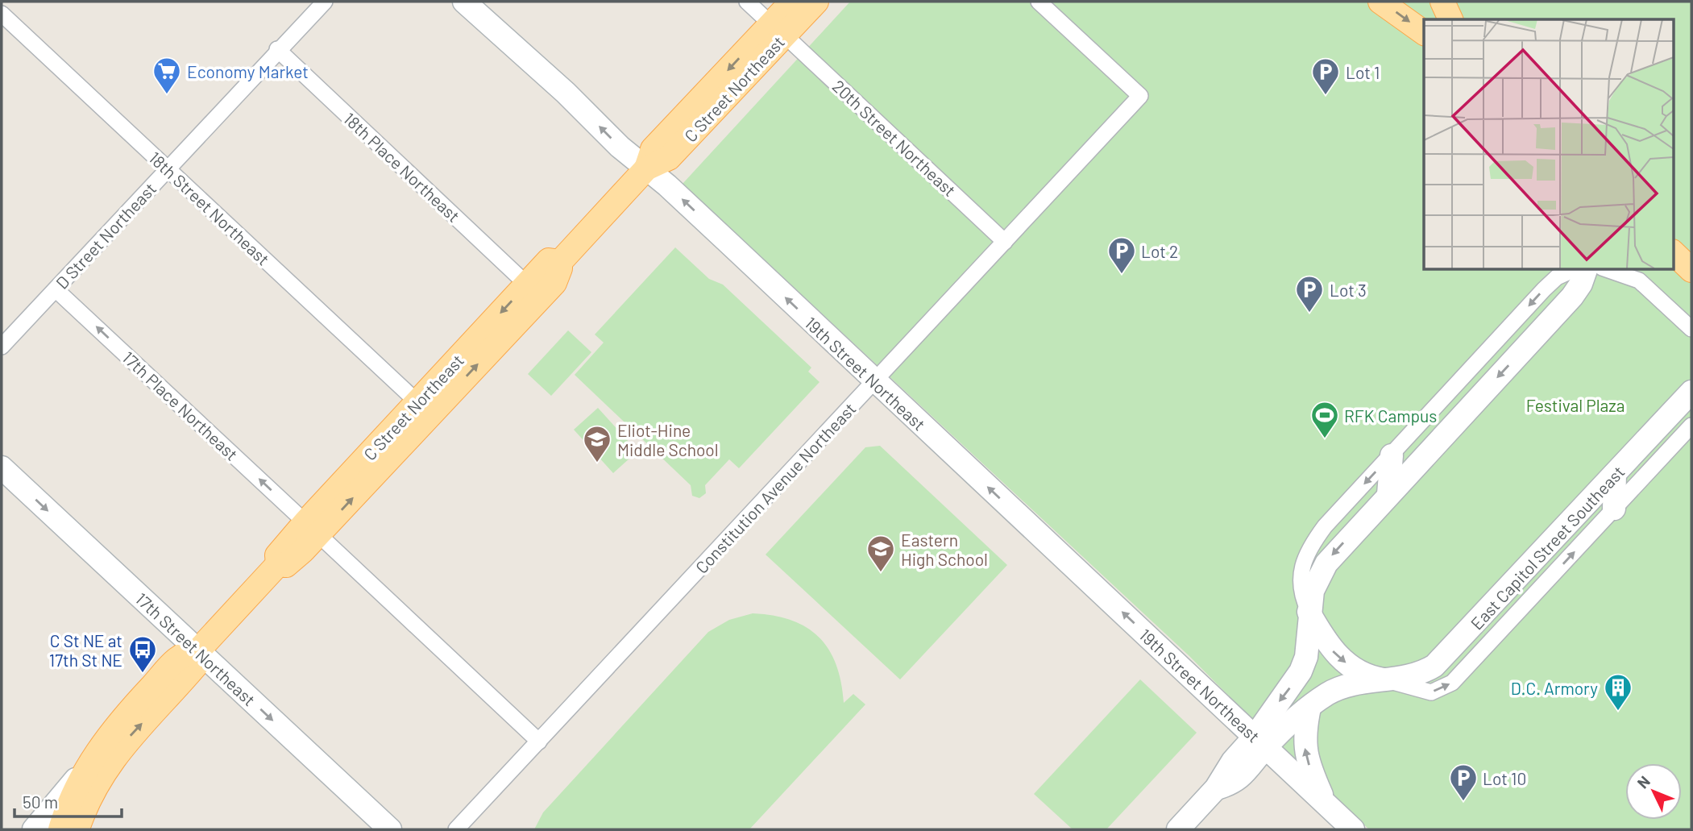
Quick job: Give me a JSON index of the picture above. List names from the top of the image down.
{
  "streets": {
    "main road": [
      "C Street Northeast",
      "19th Street Northeast",
      "East Capitol Street Southeast",
      "17th Street Northeast"
    ],
    "street": [
      "20th Street Northeast",
      "18th Place Northeast",
      "18th Street Northeast",
      "D Street Northeast",
      "17th Place Northeast",
      "Constitution Avenue Northeast"
    ]
  },
  "crossings": [
    ["C Street Northeast", "20th Street Northeast"],
    ["C Street Northeast", "18th Place Northeast"],
    ["C Street Northeast", "18th Street Northeast"],
    ["C Street Northeast", "19th Street Northeast"],
    ["C Street Northeast", "17th Place Northeast"],
    ["C Street Northeast", "17th Street Northeast"],
    ["20th Street Northeast", "Constitution Avenue Northeast"],
    ["18th Place Northeast", "D Street Northeast"],
    ["18th Street Northeast", "D Street Northeast"],
    ["D Street Northeast", "17th Place Northeast"],
    ["19th Street Northeast", "Constitution Avenue Northeast"],
    ["19th Street Northeast", "East Capitol Street Southeast"],
    ["17th Place Northeast", "Constitution Avenue Northeast"]
  ],
  "one_way": ["19th Street Northeast", "17th Place Northeast", "17th Street Northeast"],
  "parks": ["Festival Plaza"],
  "places": {
    "supermarket": ["Economy Market"],
    "parking": [
      "Lot 1",
      "Lot 2",
      "Lot 3",
      "Lot 10"
    ],
    "sports": ["RFK Campus"],
    "school or university": ["Eliot-Hine Middle School", "Eastern High School"],
    "bus stop": ["C St NE at 17th St NE"],
    "building": ["D.C. Armory"]
  },
  "scale_bar": "50 m",
  "north": "top left"
}
